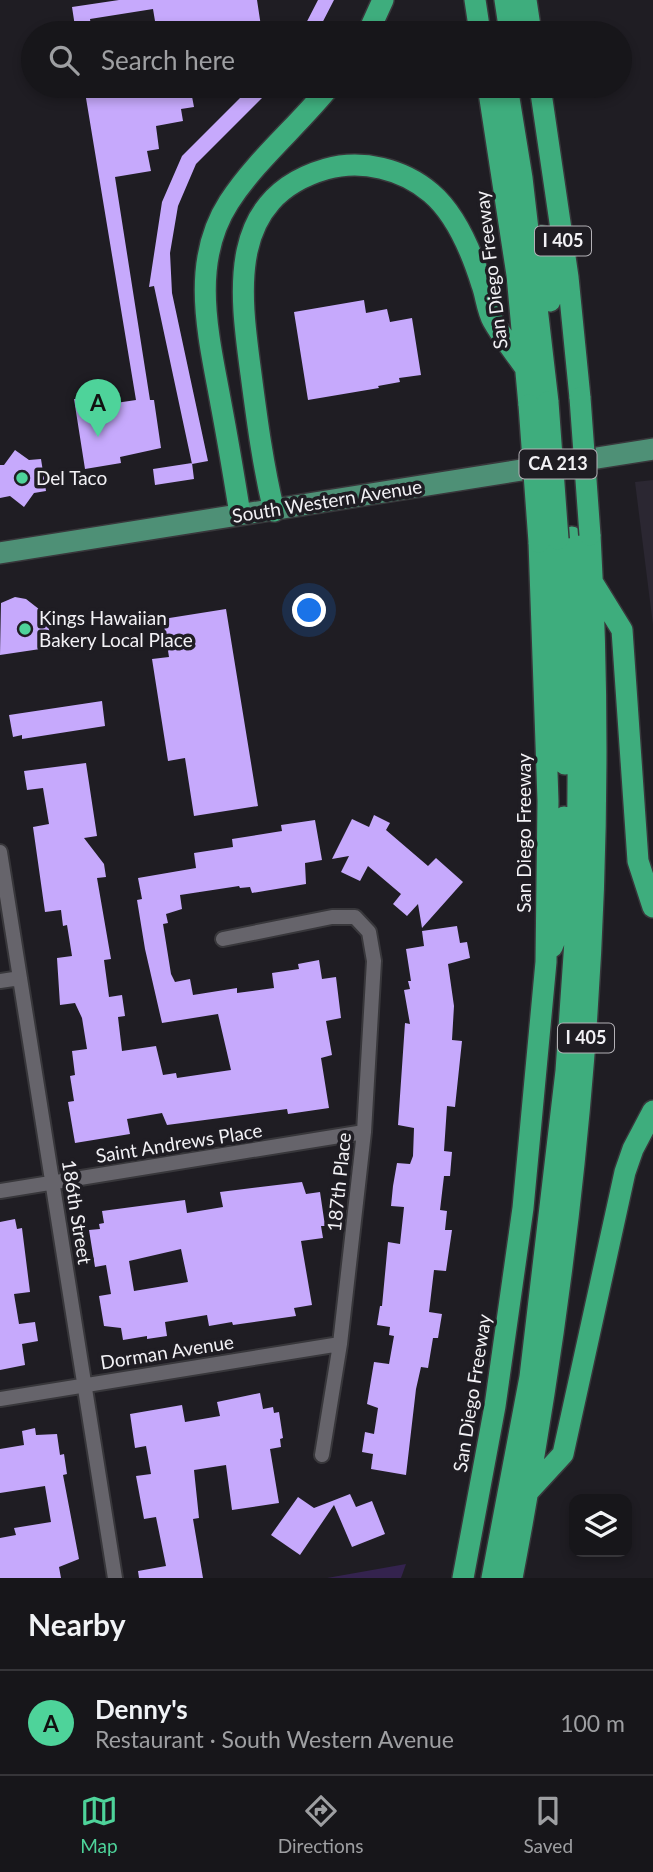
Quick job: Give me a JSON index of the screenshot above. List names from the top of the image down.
{
  "streets": {
    "highway": ["I 405", "San Diego Freeway"],
    "main road": ["CA 213", "South Western Avenue"],
    "street": [
      "Saint Andrews Place",
      "187th Place",
      "186th Street",
      "Dorman Avenue"
    ]
  },
  "crossings": [
    ["Saint Andrews Place", "187th Place"],
    ["Saint Andrews Place", "186th Street"],
    ["187th Place", "Dorman Avenue"],
    ["186th Street", "Dorman Avenue"]
  ],
  "places": ["Del Taco", "Kings Hawaiian Bakery Local Place"],
  "page": {
    "search": "Search here",
    "pins": "A",
    "heading": "Nearby",
    "list": [
      {
        "mark": "A",
        "name": "Denny's",
        "note": "Restaurant · South Western Avenue",
        "value": "100 m"
      }
    ],
    "nav": ["Map", "Directions", "Saved"]
  }
}
